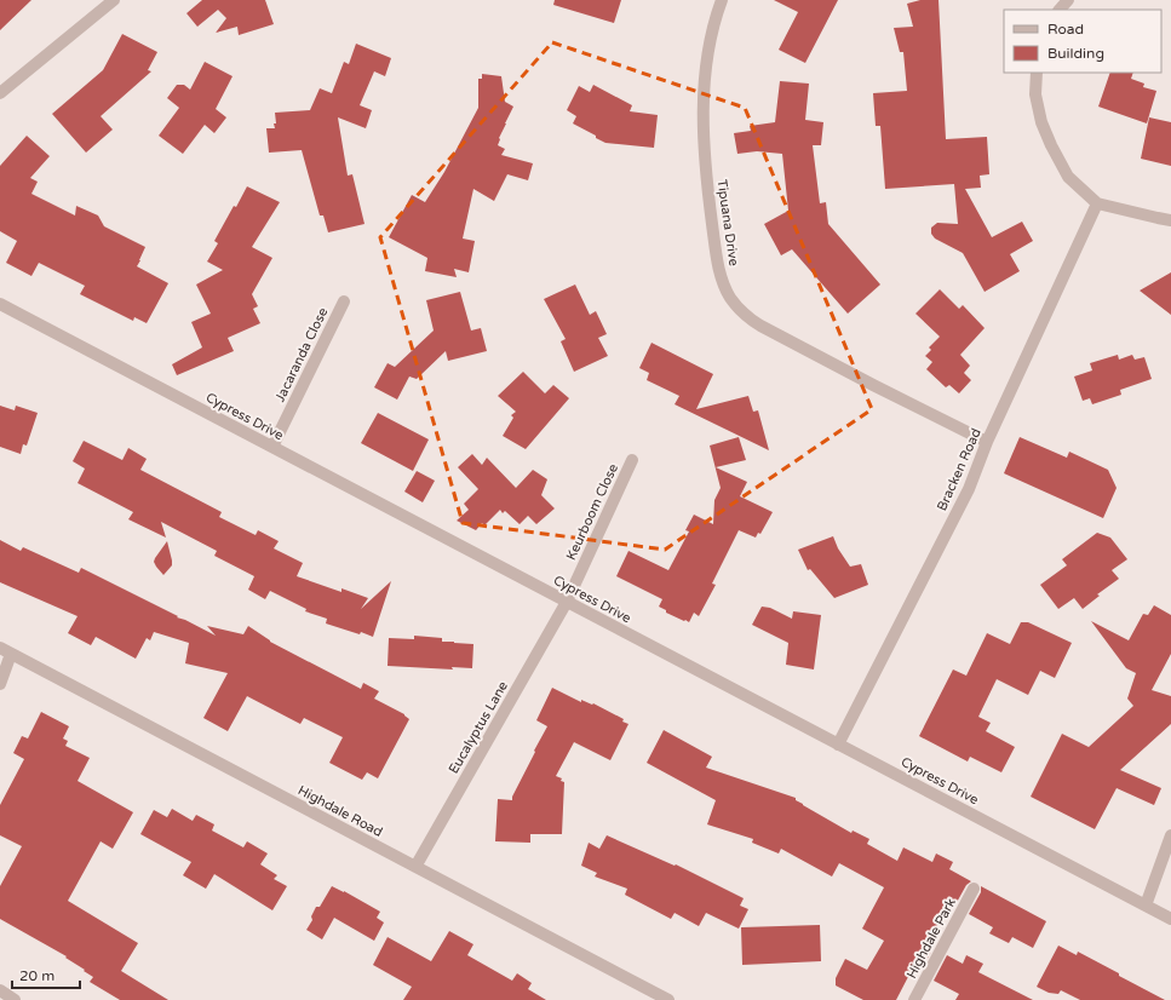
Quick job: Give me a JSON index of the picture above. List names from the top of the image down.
{
  "streets": {
    "street": [
      "Tipuana Drive",
      "Jacaranda Close",
      "Cypress Drive",
      "Bracken Road",
      "Keurboom Close",
      "Eucalyptus Lane",
      "Highdale Road",
      "Highdale Park"
    ]
  },
  "crossings": [
    ["Tipuana Drive", "Bracken Road"],
    ["Jacaranda Close", "Cypress Drive"],
    ["Cypress Drive", "Bracken Road"],
    ["Cypress Drive", "Keurboom Close"],
    ["Cypress Drive", "Eucalyptus Lane"],
    ["Keurboom Close", "Eucalyptus Lane"],
    ["Eucalyptus Lane", "Highdale Road"]
  ],
  "legend": ["Road", "Building"],
  "scale_bar": "20 m"
}
